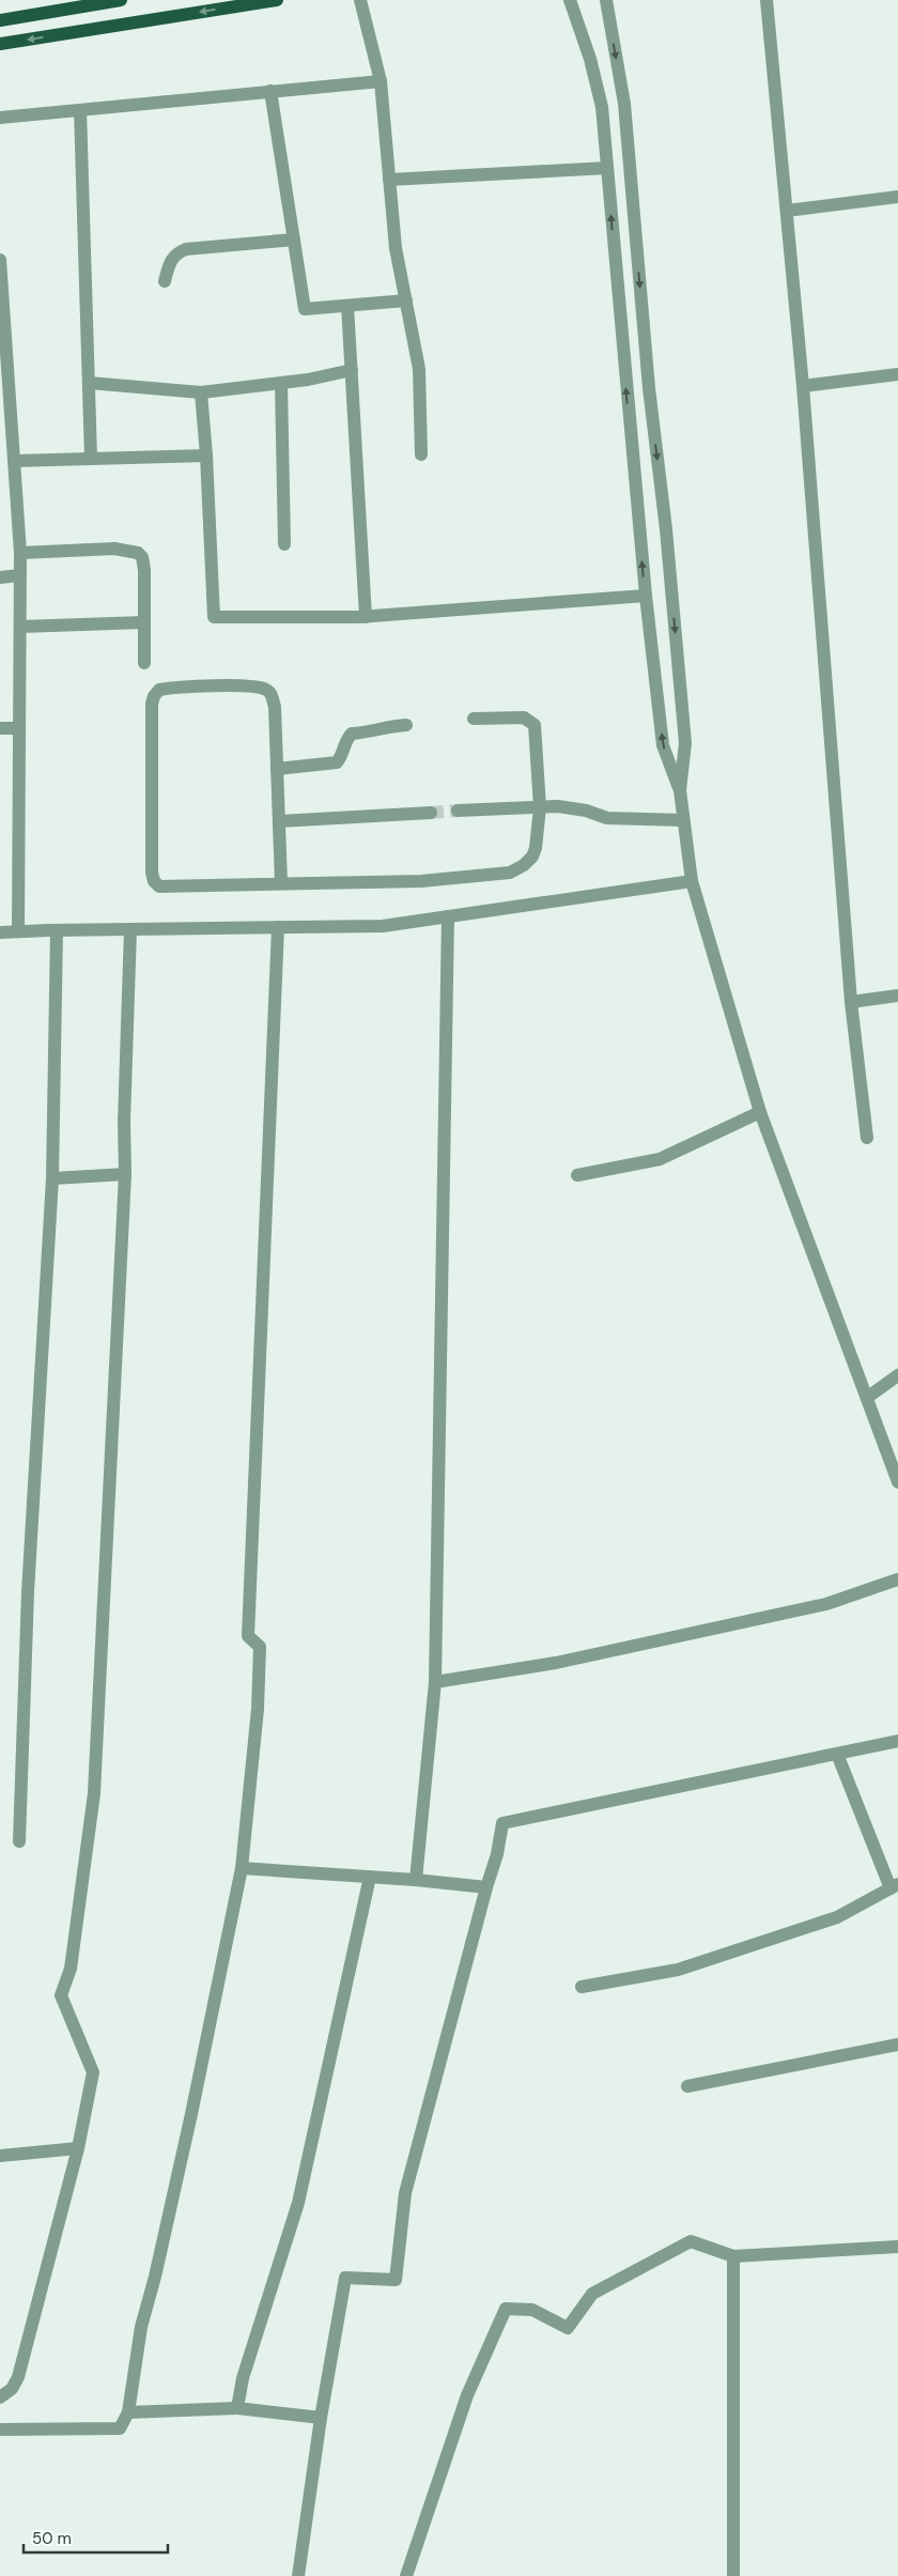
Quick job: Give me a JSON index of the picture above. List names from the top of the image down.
{
  "scale_bar": "50 m"
}
